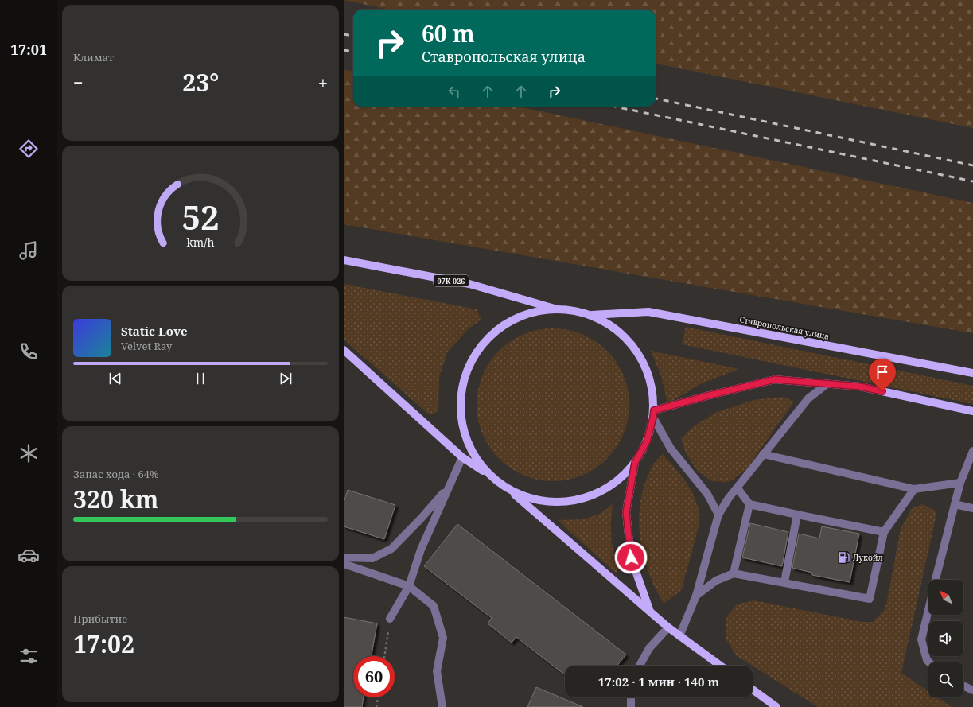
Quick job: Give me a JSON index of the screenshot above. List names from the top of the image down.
{
  "streets": {
    "main road": ["07К-026", "Ставропольская улица"]
  },
  "places": {
    "fuel station": ["Лукойл"]
  },
  "north": "top left",
  "page": {
    "tabs": "17:01",
    "tile": [
      "Климат",
      ["Запас хода · 64%", "320 km"],
      ["Прибытие", "17:02"]
    ],
    "turn": ["60 m", "Ставропольская улица"],
    "heat": ["−", "23°", "+"],
    "song": ["Static Love", "Velvet Ray"],
    "limit": "60",
    "trip": "17:02 · 1 мин · 140 m",
    "gauge": ["52", "km/h"]
  }
}
